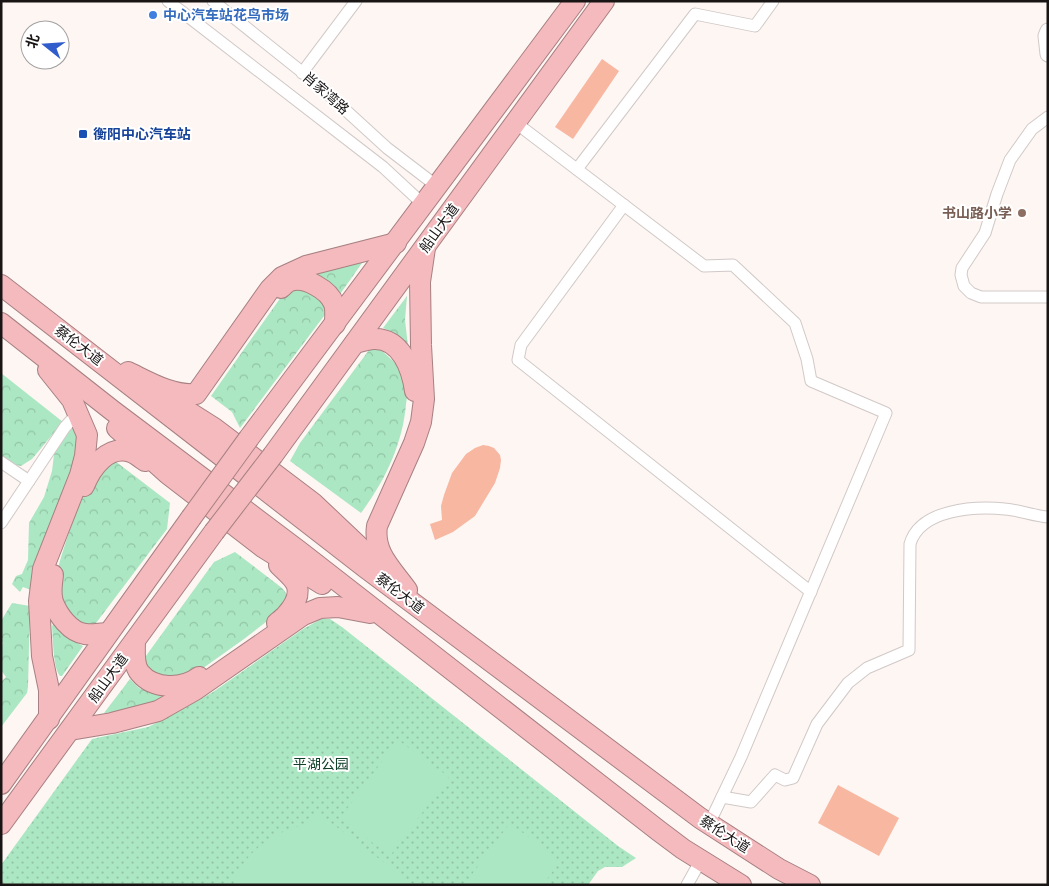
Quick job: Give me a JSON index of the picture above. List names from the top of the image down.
{
  "streets": {
    "highway": ["船山大道", "蔡伦大道"],
    "street": ["肖家湾路"]
  },
  "crossings": [
    ["肖家湾路", "船山大道"]
  ],
  "parks": ["平湖公园"],
  "places": {
    "other": ["中心汽车站花鸟市场", "书山路小学"],
    "transit": ["衡阳中心汽车站"]
  },
  "north": "left"
}
